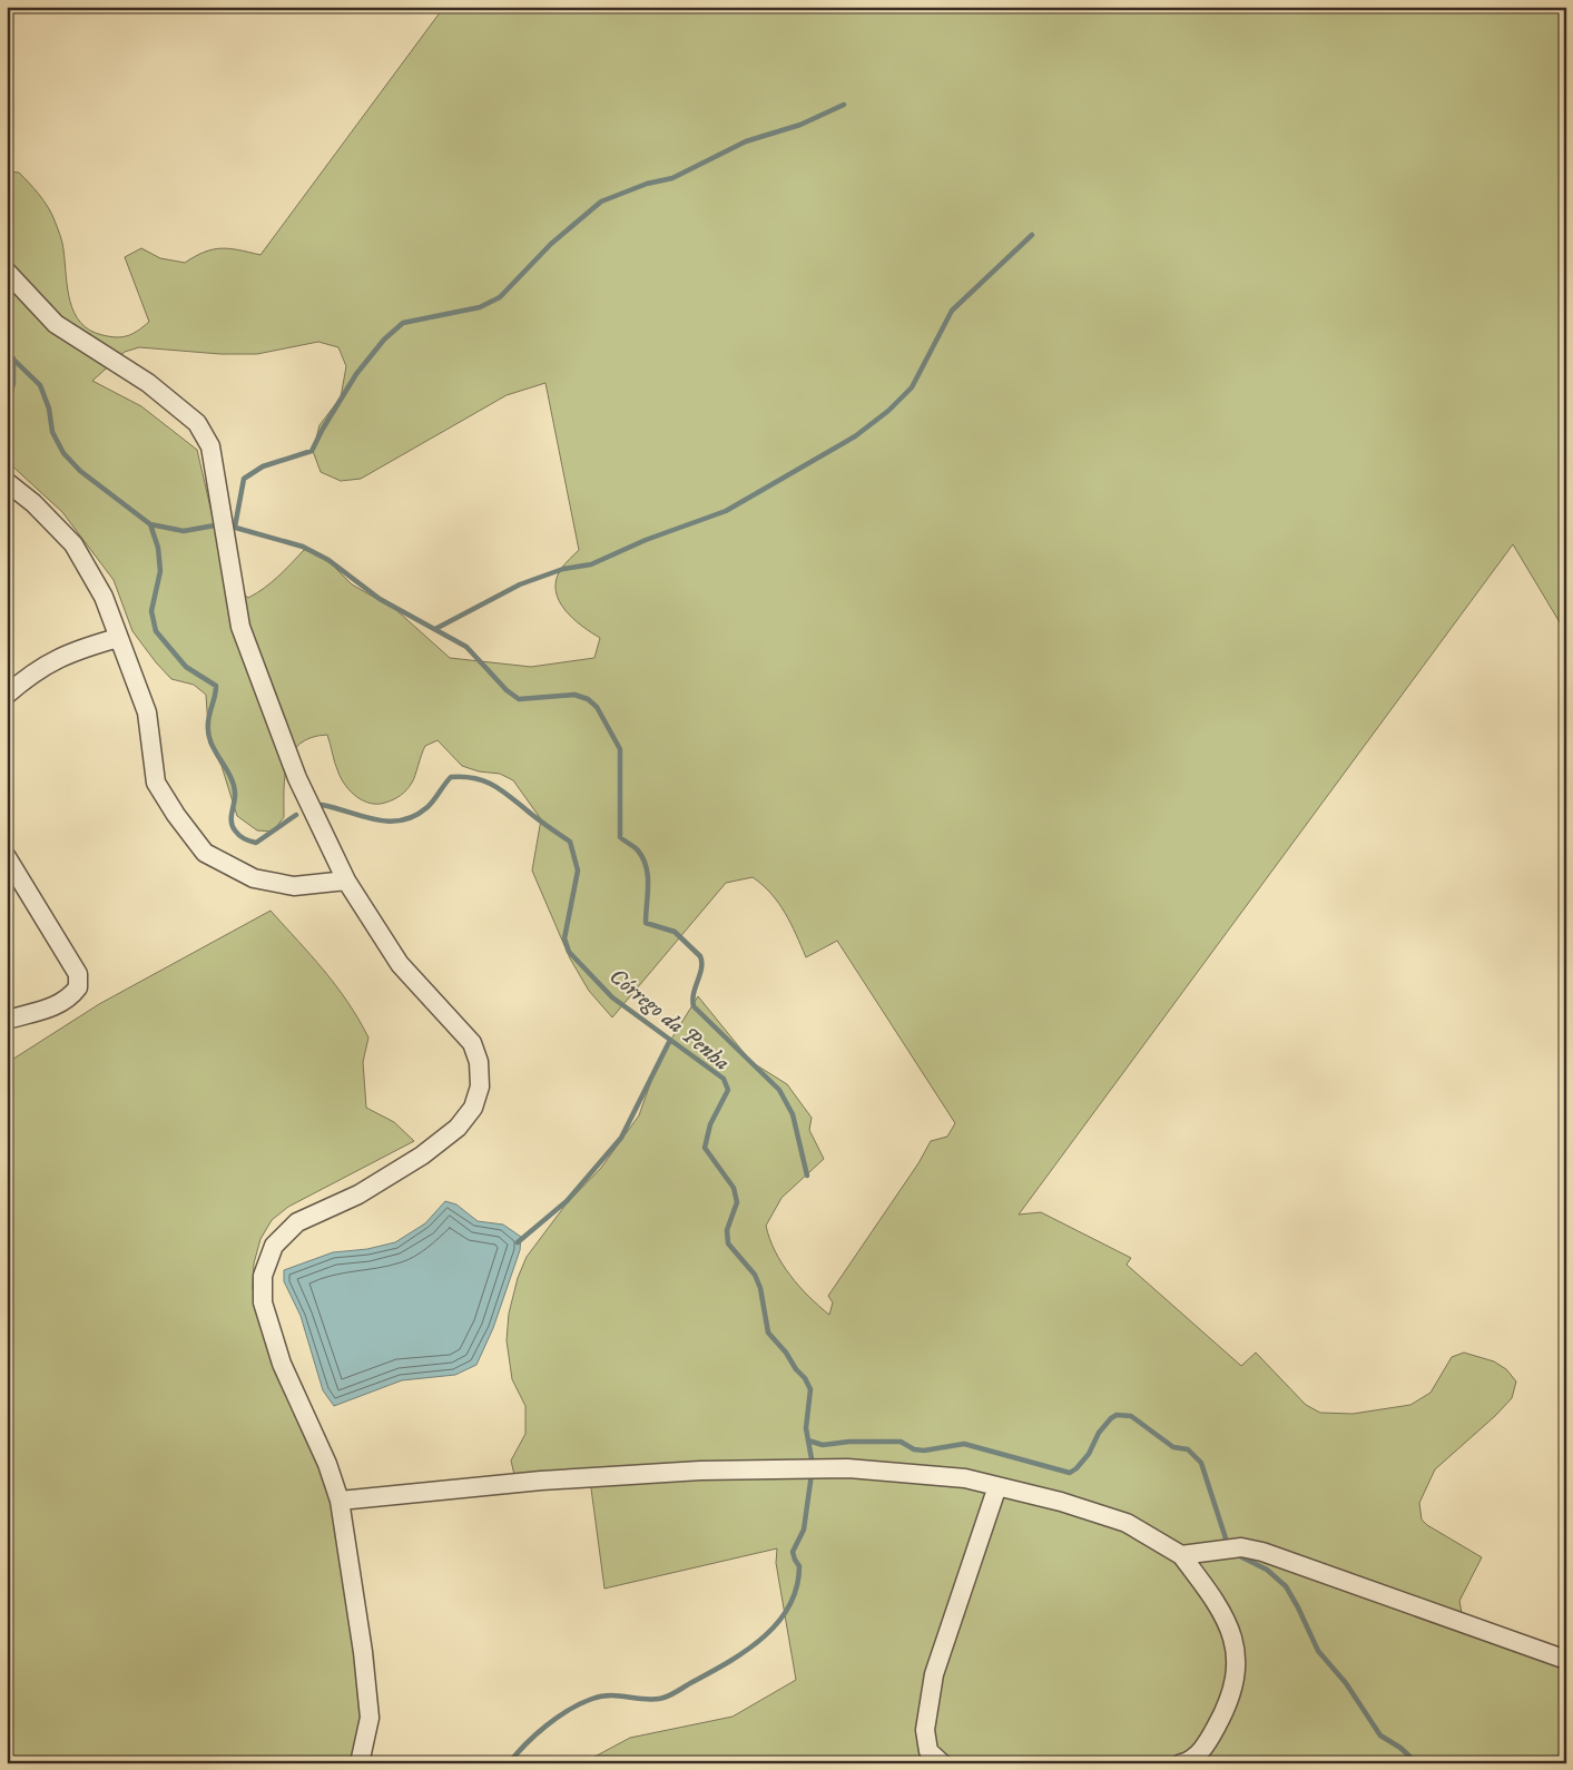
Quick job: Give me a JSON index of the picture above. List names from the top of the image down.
{
  "water": ["Córrego da Penha"]
}
